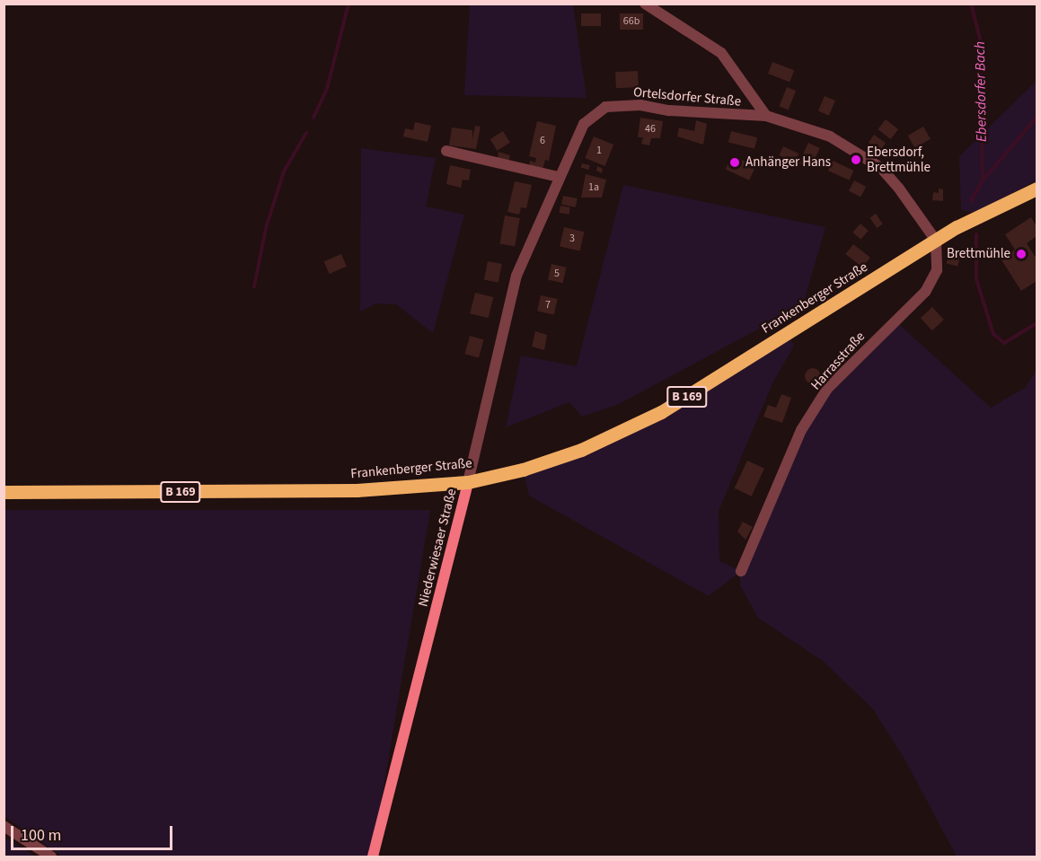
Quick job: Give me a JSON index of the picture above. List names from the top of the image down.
{
  "streets": {
    "main road": ["Frankenberger Straße", "B 169", "Niederwiesaer Straße"],
    "street": ["Ortelsdorfer Straße", "Harrasstraße"]
  },
  "crossings": [
    ["Ortelsdorfer Straße", "Frankenberger Straße"],
    ["Ortelsdorfer Straße", "Harrasstraße"],
    ["Ortelsdorfer Straße", "Niederwiesaer Straße"],
    ["Frankenberger Straße", "Harrasstraße"],
    ["Frankenberger Straße", "Niederwiesaer Straße"]
  ],
  "water": ["Ebersdorfer Bach"],
  "places": ["Ebersdorf, Brettmühle", "Anhänger Hans", "Brettmühle"],
  "house_numbers": [
    "66b",
    "46",
    "6",
    "1",
    "1a",
    "3",
    "5",
    "7"
  ],
  "scale_bar": "100 m"
}
